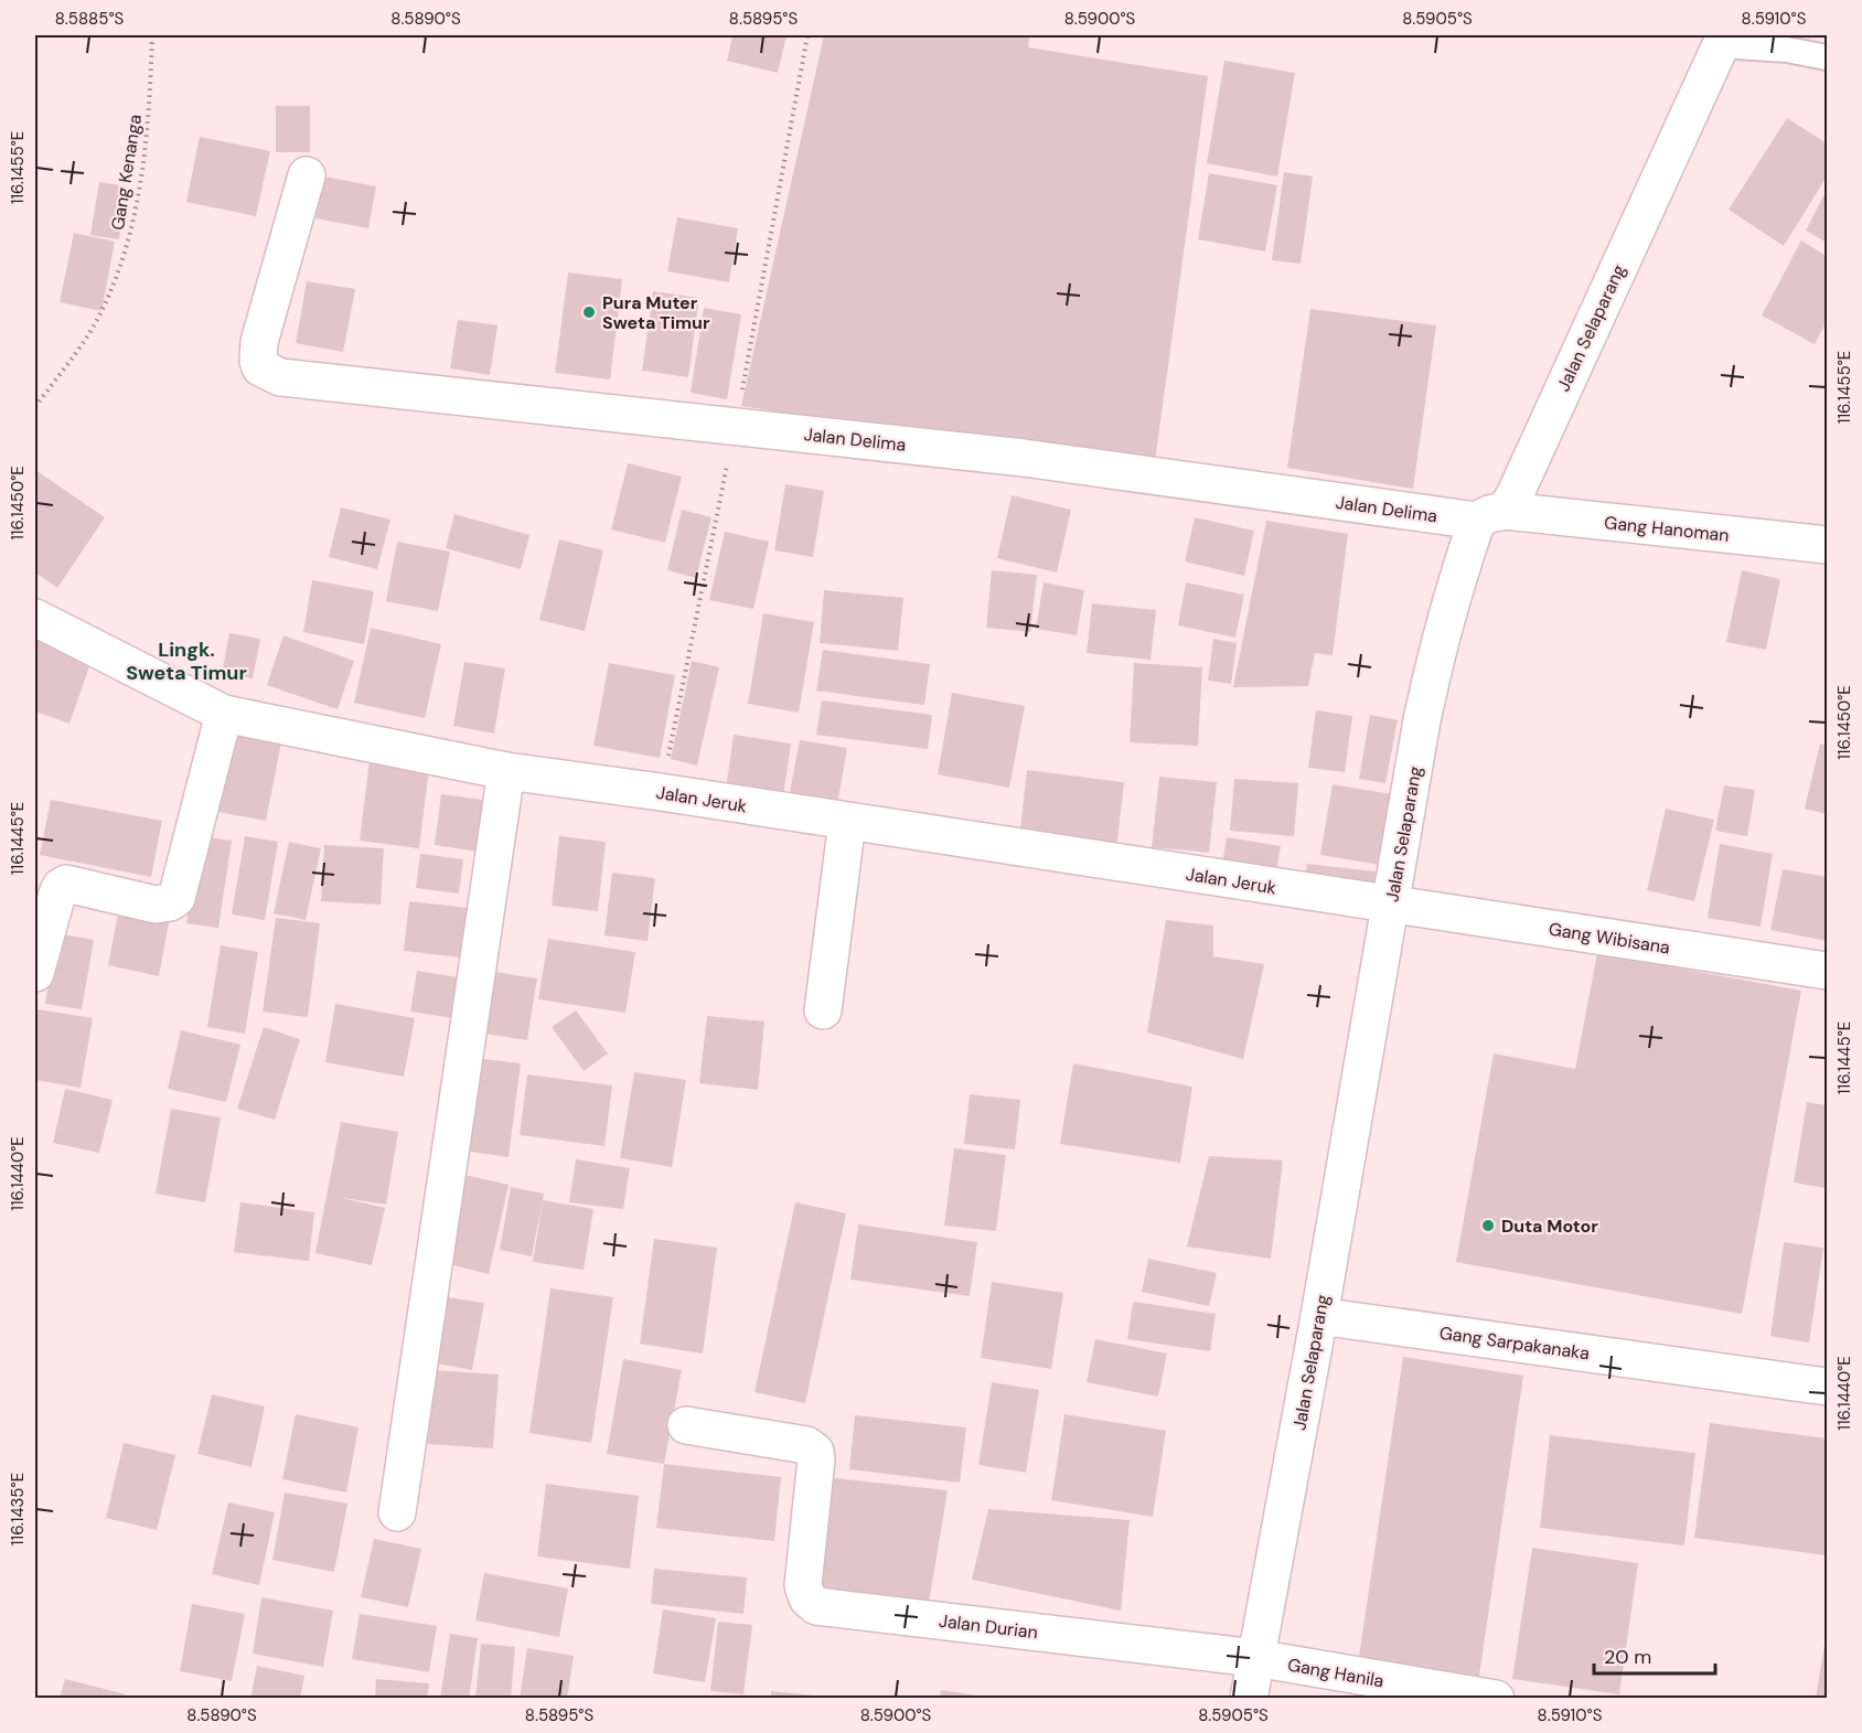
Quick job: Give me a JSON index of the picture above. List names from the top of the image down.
{
  "streets": {
    "street": [
      "Jalan Selaparang",
      "Jalan Delima",
      "Gang Hanoman",
      "Jalan Jeruk",
      "Gang Wibisana",
      "Gang Sarpakanaka",
      "Jalan Durian",
      "Gang Hanila"
    ],
    "path": ["Gang Kenanga"]
  },
  "crossings": [
    ["Jalan Selaparang", "Jalan Delima"],
    ["Jalan Selaparang", "Gang Hanoman"],
    ["Jalan Selaparang", "Jalan Jeruk"],
    ["Jalan Selaparang", "Gang Wibisana"],
    ["Jalan Selaparang", "Gang Sarpakanaka"],
    ["Jalan Selaparang", "Jalan Durian"],
    ["Jalan Selaparang", "Gang Hanila"],
    ["Jalan Delima", "Gang Hanoman"],
    ["Jalan Jeruk", "Gang Wibisana"],
    ["Jalan Durian", "Gang Hanila"]
  ],
  "districts": ["Lingk. Sweta Timur"],
  "places": ["Pura Muter Sweta Timur", "Duta Motor"],
  "scale_bar": "20 m",
  "coordinates": [
    "8.5885°S",
    "8.5890°S",
    "8.5895°S",
    "8.5900°S",
    "8.5905°S",
    "8.5910°S",
    "116.1455°E",
    "116.1450°E",
    "116.1445°E",
    "116.1440°E",
    "116.1435°E"
  ]
}
